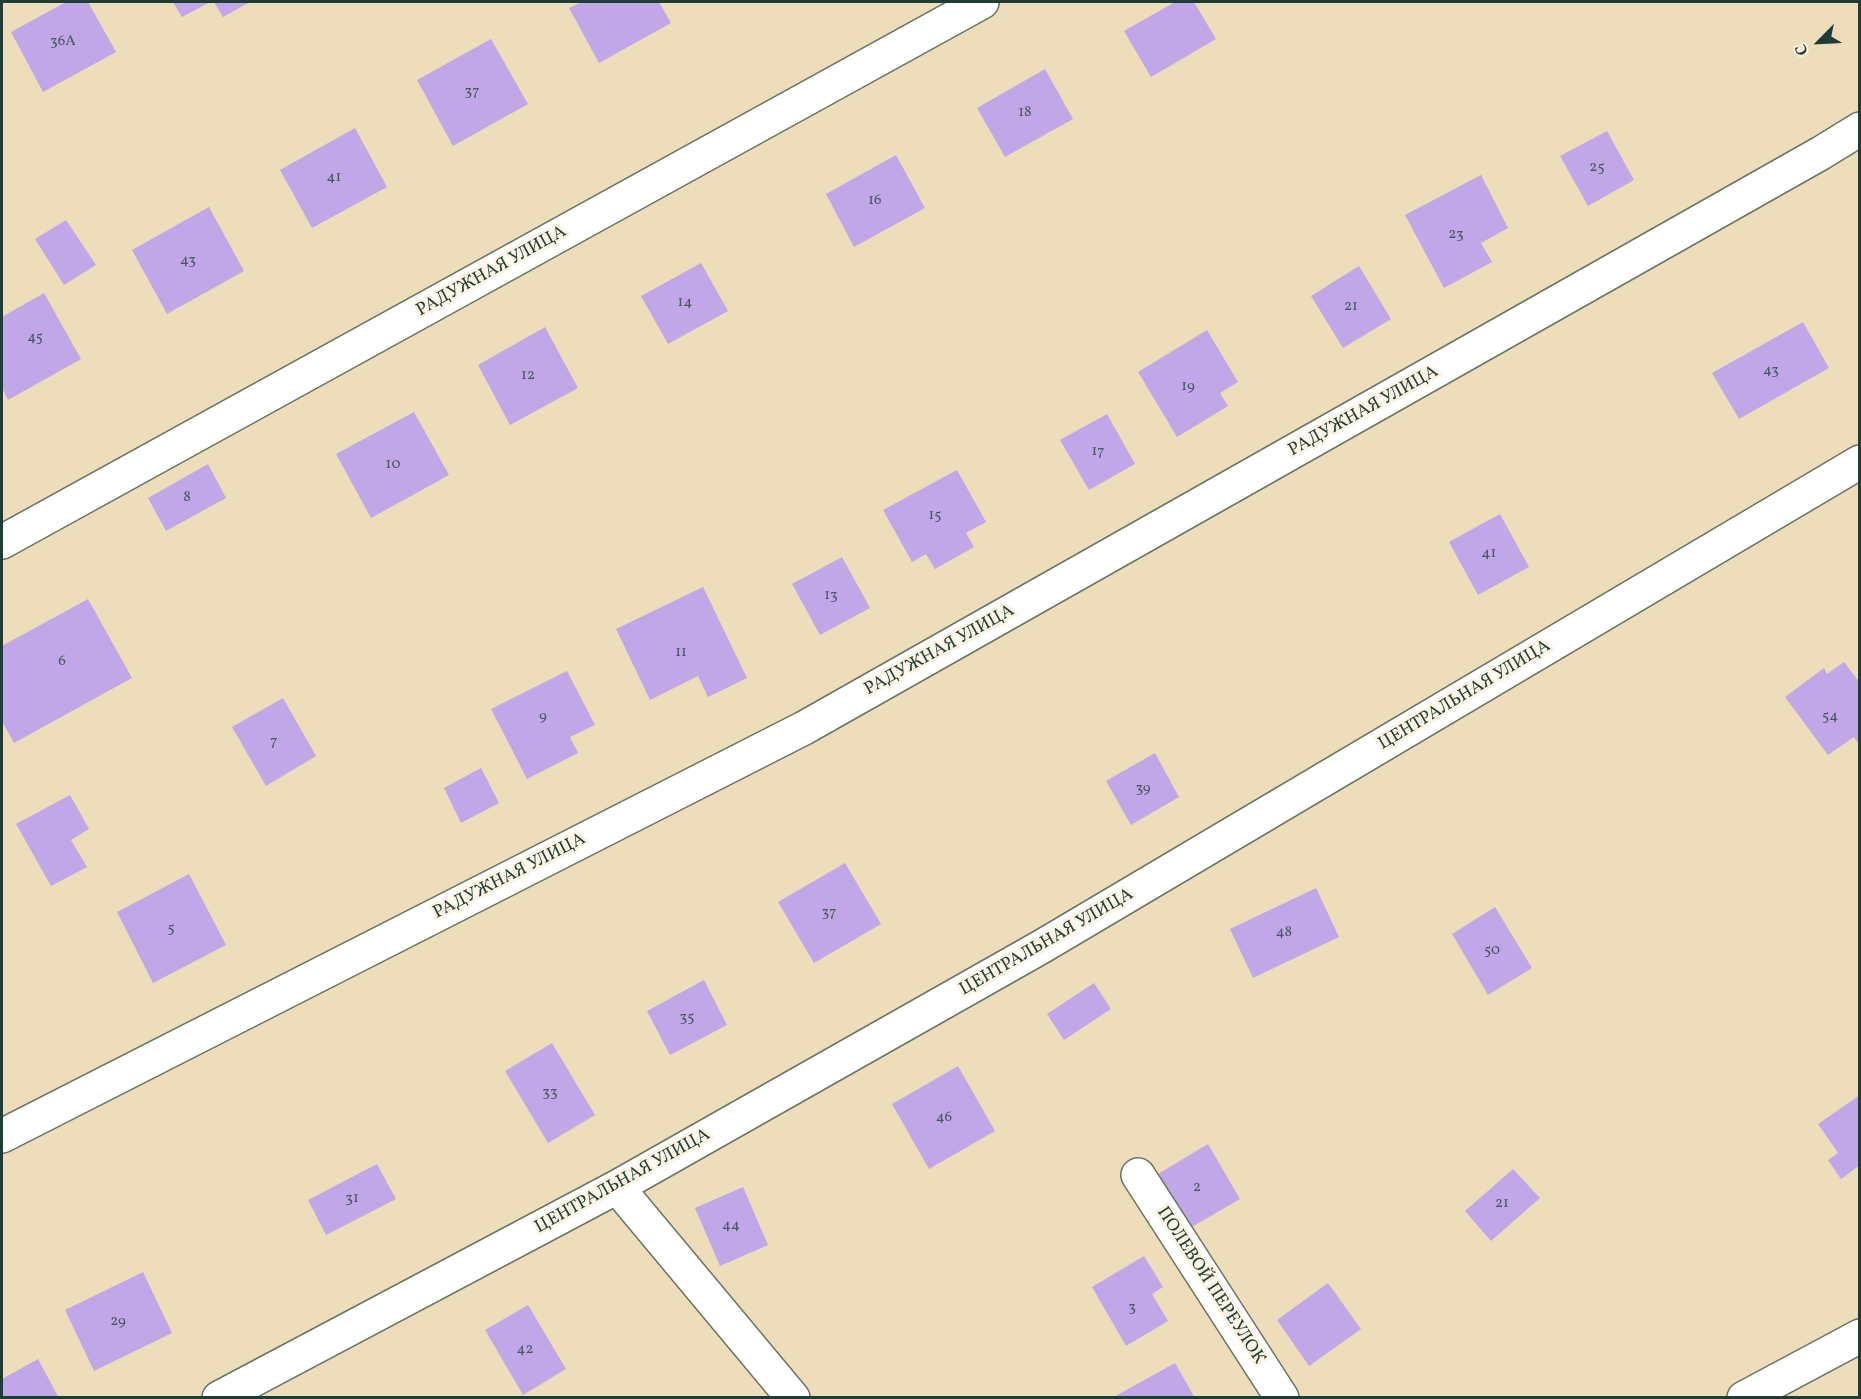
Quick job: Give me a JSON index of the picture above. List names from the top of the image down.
{
  "streets": {
    "street": ["РАДУЖНАЯ УЛИЦА", "ЦЕНТРАЛЬНАЯ УЛИЦА", "ПОЛЕВОЙ ПЕРЕУЛОК"]
  },
  "house_numbers": [
    "36А",
    "37",
    "18",
    "25",
    "41",
    "16",
    "23",
    "43",
    "14",
    "21",
    "45",
    "43",
    "12",
    "19",
    "17",
    "10",
    "8",
    "15",
    "41",
    "13",
    "11",
    "6",
    "9",
    "54",
    "7",
    "39",
    "37",
    "5",
    "48",
    "50",
    "35",
    "33",
    "46",
    "2",
    "31",
    "21",
    "44",
    "3",
    "29",
    "42"
  ],
  "north": "bottom left"
}
